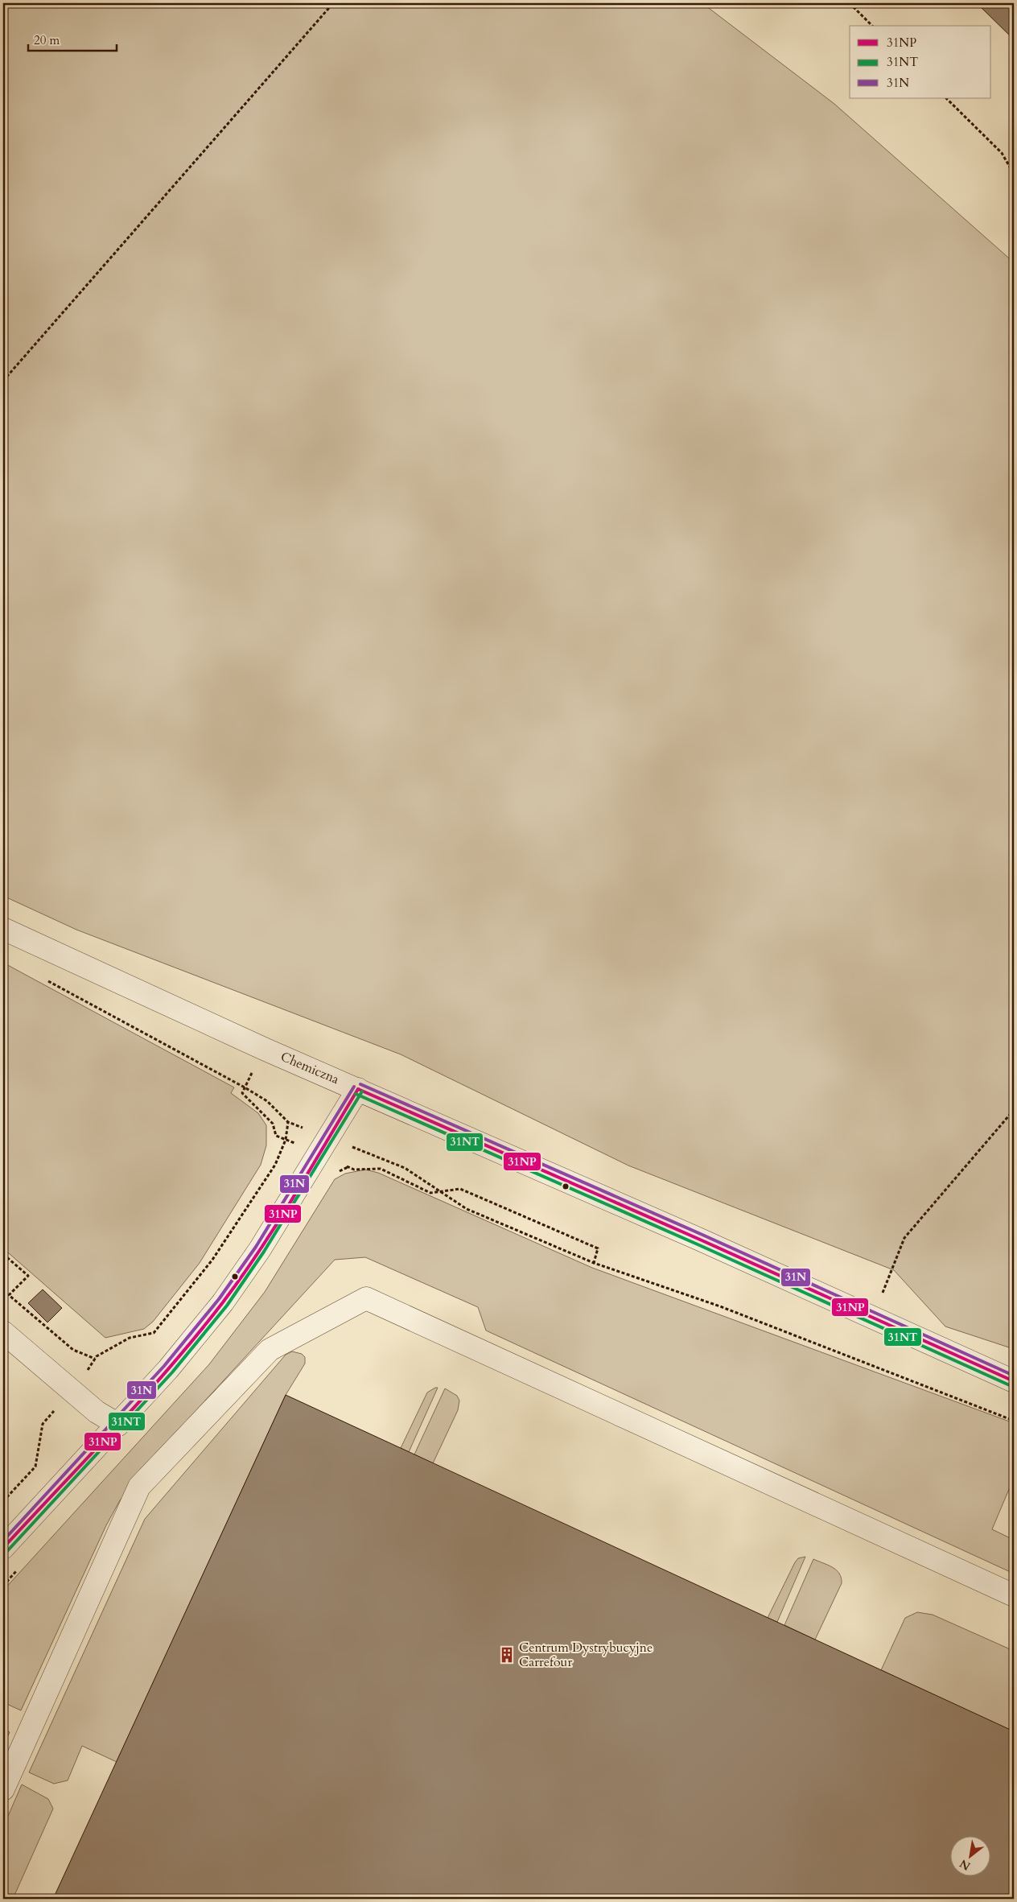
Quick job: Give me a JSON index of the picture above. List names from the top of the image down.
{
  "streets": {
    "street": ["Chemiczna"]
  },
  "places": {
    "building": ["Centrum Dystrybucyjne Carrefour"]
  },
  "lines": ["transit line 31N", "transit line 31NP", "transit line 31NT"],
  "legend": ["31NP", "31NT", "31N"],
  "scale_bar": "20 m",
  "north": "bottom left"
}
